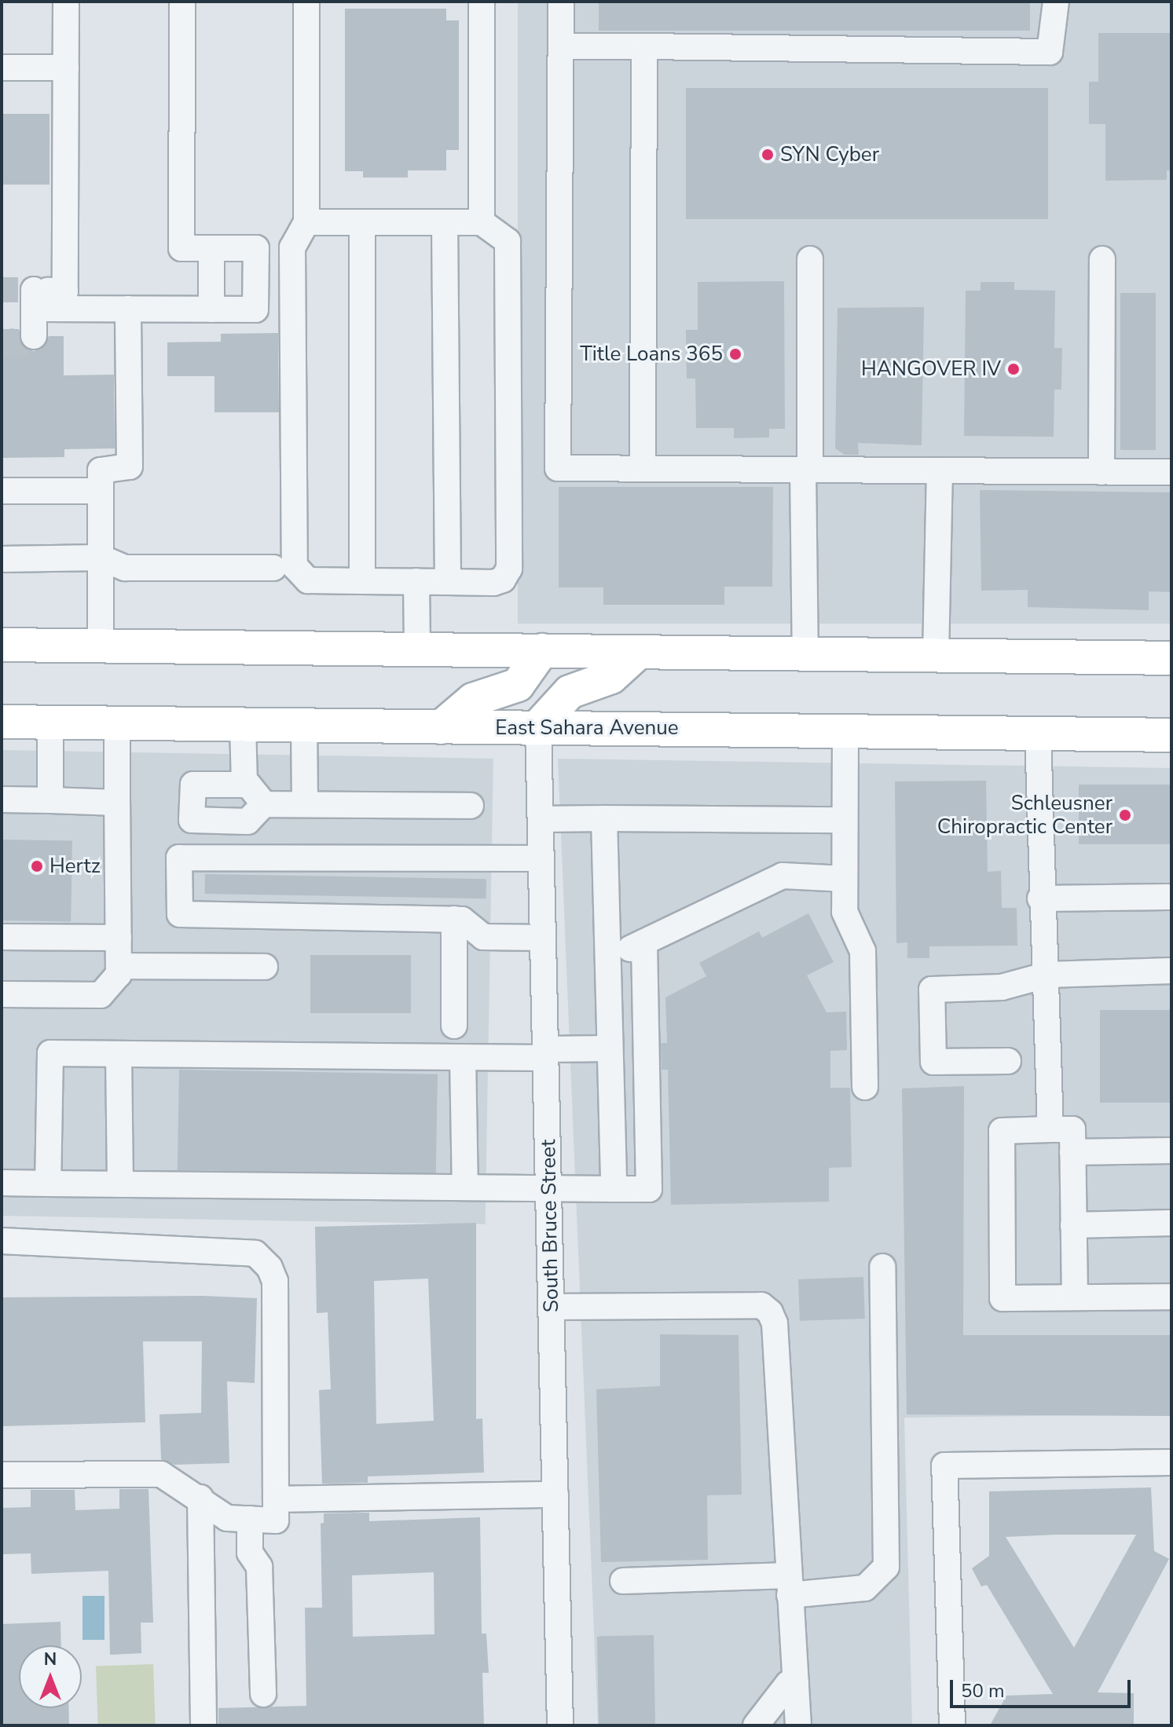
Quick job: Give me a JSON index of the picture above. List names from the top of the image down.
{
  "streets": {
    "main road": ["East Sahara Avenue"],
    "street": ["South Bruce Street"]
  },
  "crossings": [
    ["East Sahara Avenue", "South Bruce Street"]
  ],
  "places": [
    "SYN Cyber",
    "Title Loans 365",
    "HANGOVER IV",
    "Schleusner Chiropractic Center",
    "Hertz"
  ],
  "scale_bar": "50 m",
  "north": "top"
}
